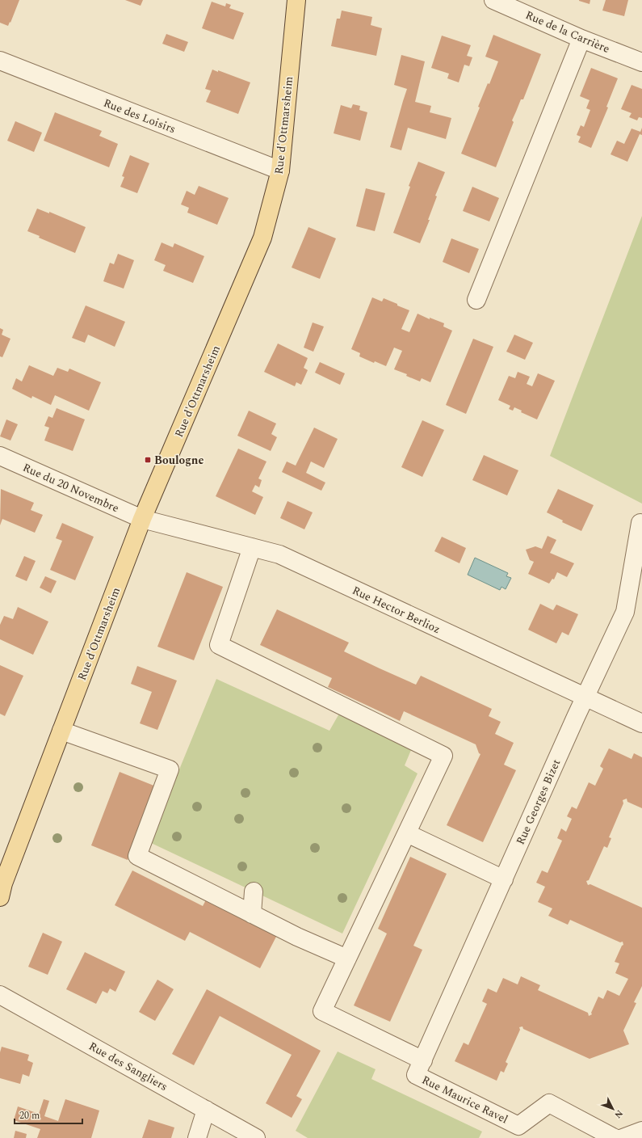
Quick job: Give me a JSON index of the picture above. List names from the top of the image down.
{
  "streets": {
    "main road": ["Rue d'Ottmarsheim"],
    "street": [
      "Rue de la Carrière",
      "Rue des Loisirs",
      "Rue du 20 Novembre",
      "Rue Hector Berlioz",
      "Rue Georges Bizet",
      "Rue des Sangliers",
      "Rue Maurice Ravel"
    ]
  },
  "crossings": [
    ["Rue des Loisirs", "Rue d'Ottmarsheim"],
    ["Rue d'Ottmarsheim", "Rue du 20 Novembre"],
    ["Rue d'Ottmarsheim", "Rue Hector Berlioz"],
    ["Rue du 20 Novembre", "Rue Hector Berlioz"],
    ["Rue Hector Berlioz", "Rue Georges Bizet"],
    ["Rue Georges Bizet", "Rue Maurice Ravel"]
  ],
  "places": {
    "transit": ["Boulogne"]
  },
  "scale_bar": "20 m",
  "north": "bottom right"
}
